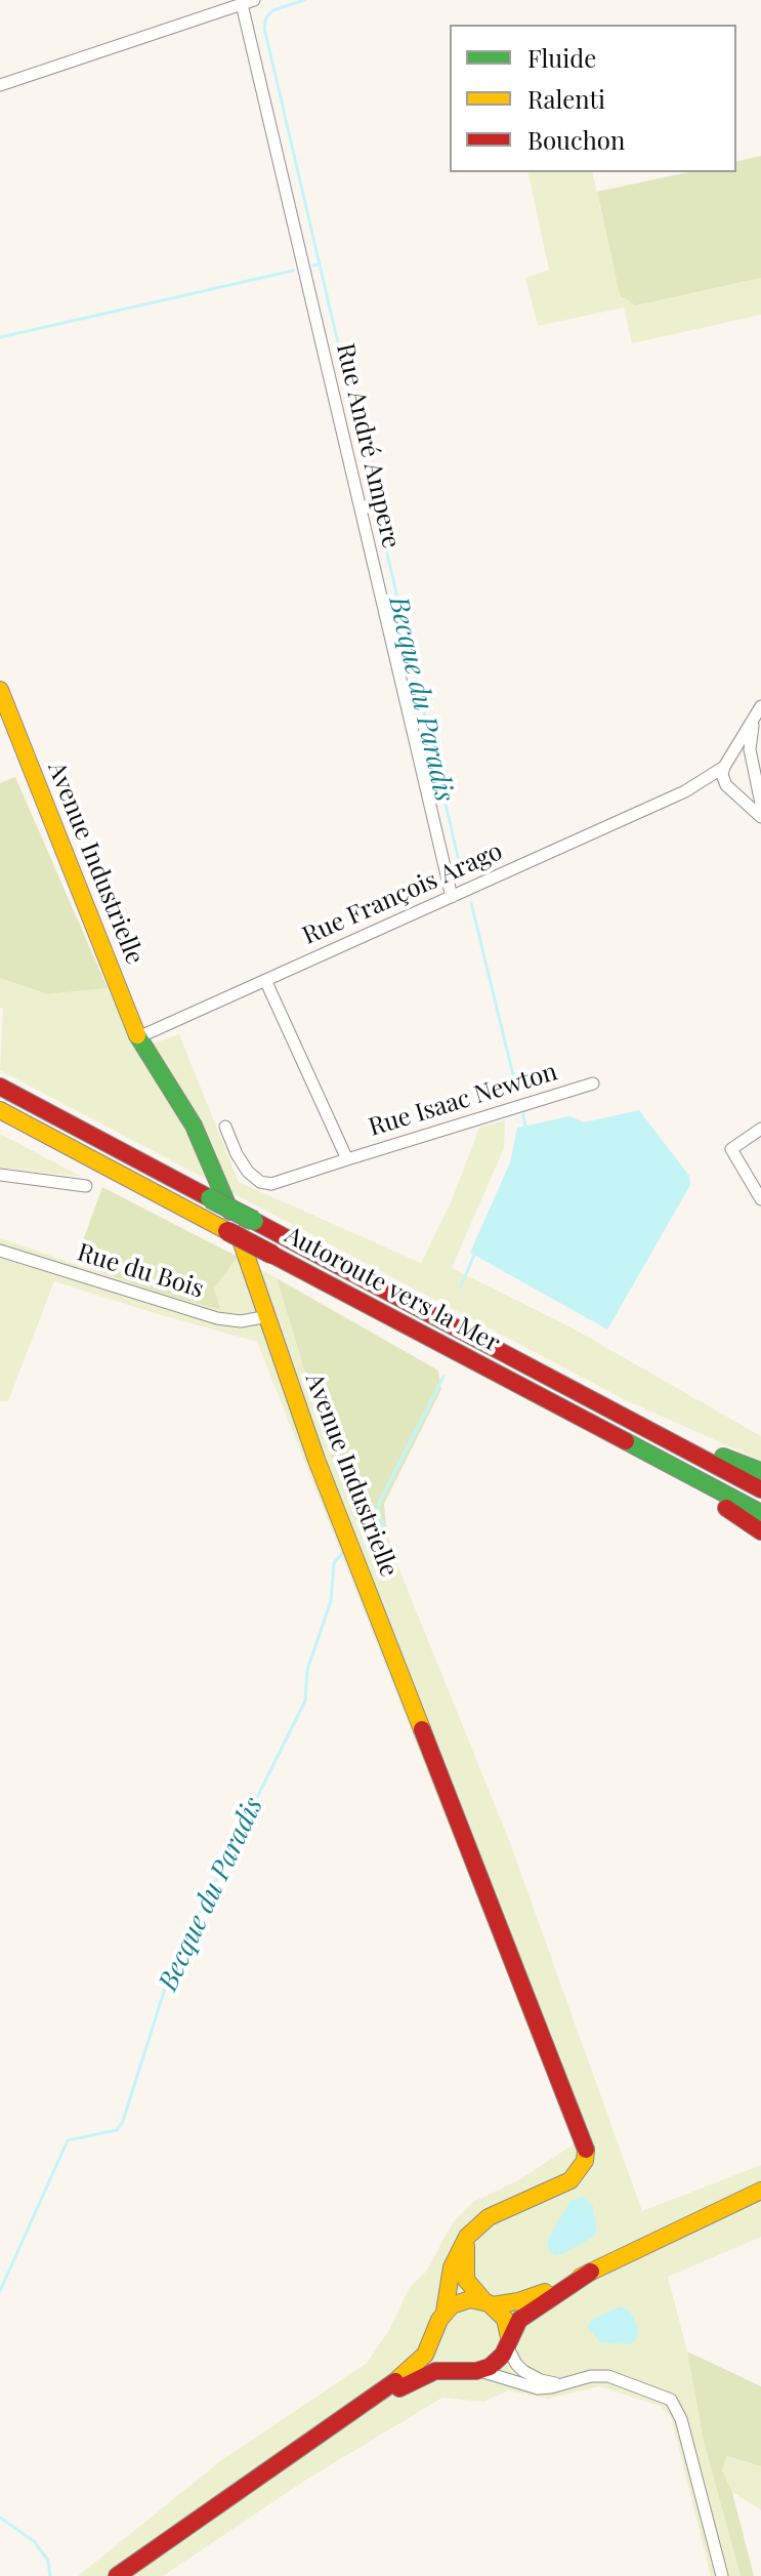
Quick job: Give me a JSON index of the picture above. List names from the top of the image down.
{
  "streets": {
    "main road": ["Avenue Industrielle", "Autoroute vers la Mer"],
    "street": [
      "Rue André Ampere",
      "Rue François Arago",
      "Rue Isaac Newton",
      "Rue du Bois"
    ]
  },
  "crossings": [
    ["Rue André Ampere", "Rue François Arago"],
    ["Avenue Industrielle", "Rue François Arago"],
    ["Avenue Industrielle", "Rue du Bois"],
    ["Rue François Arago", "Rue Isaac Newton"]
  ],
  "water": ["Becque du Paradis"],
  "legend": ["Fluide", "Ralenti", "Bouchon"]
}
